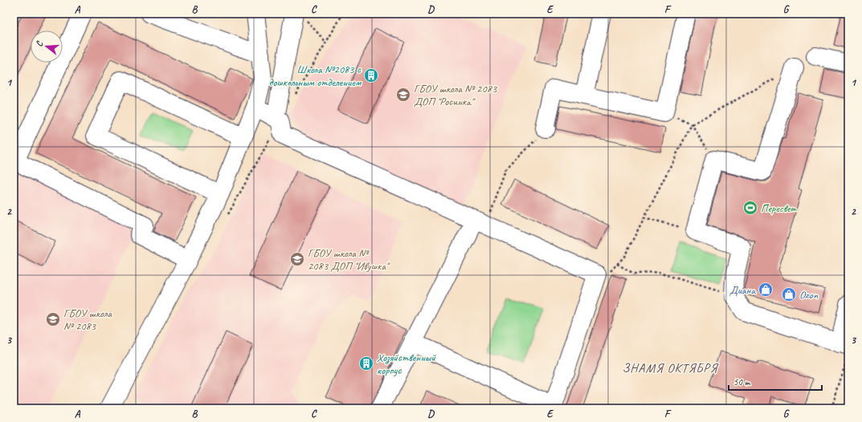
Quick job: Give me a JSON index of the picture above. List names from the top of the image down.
{
  "districts": ["ЗНАМЯ ОКТЯБРЯ"],
  "places": {
    "building": ["Школа №2083 с дошкольным отделением", "Хозяйственный корпус"],
    "school or university": ["ГБОУ школа № 2083 ДОП \"Росинка\"", "ГБОУ школа № 2083 ДОП \"Ивушка\"", "ГБОУ школа № 2083"],
    "sports": ["Пересвет"],
    "shop": ["Диана", "Ozon"]
  },
  "scale_bar": "50 m",
  "north": "left",
  "grid": {
    "columns": [
      "A",
      "B",
      "C",
      "D",
      "E",
      "F",
      "G"
    ],
    "rows": ["1", "2", "3"]
  }
}
